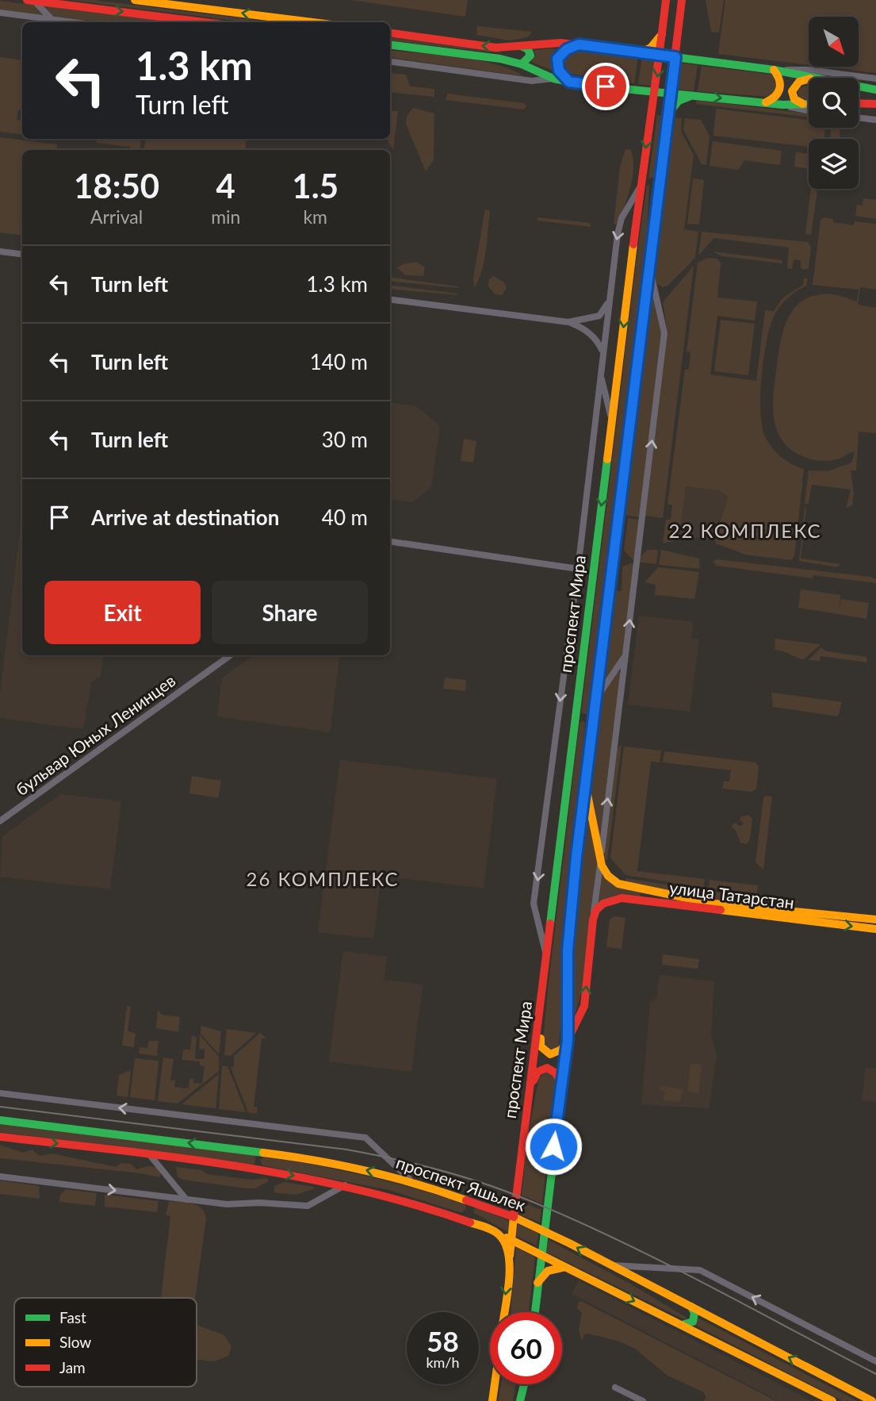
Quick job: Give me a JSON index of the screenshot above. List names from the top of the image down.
{
  "streets": {
    "main road": ["проспект Мира", "улица Татарстан", "проспект Яшьлек"],
    "street": ["бульвар Юных Ленинцев"]
  },
  "crossings": [
    ["проспект Мира", "проспект Яшьлек"]
  ],
  "districts": ["22 КОМПЛЕКС", "26 КОМПЛЕКС"],
  "legend": ["Fast", "Slow", "Jam"],
  "north": "bottom right",
  "page": {
    "turn": ["1.3 km", "Turn left"],
    "eta": [
      "18:50",
      "Arrival",
      "4",
      "min",
      "1.5",
      "km"
    ],
    "list": [
      {
        "name": "Turn left",
        "value": "1.3 km"
      },
      {
        "name": "Turn left",
        "value": "140 m"
      },
      {
        "name": "Turn left",
        "value": "30 m"
      },
      {
        "name": "Arrive at destination",
        "value": "40 m"
      }
    ],
    "buttons": ["Exit", "Share"],
    "speed": "58 km/h",
    "limit": "60"
  }
}
